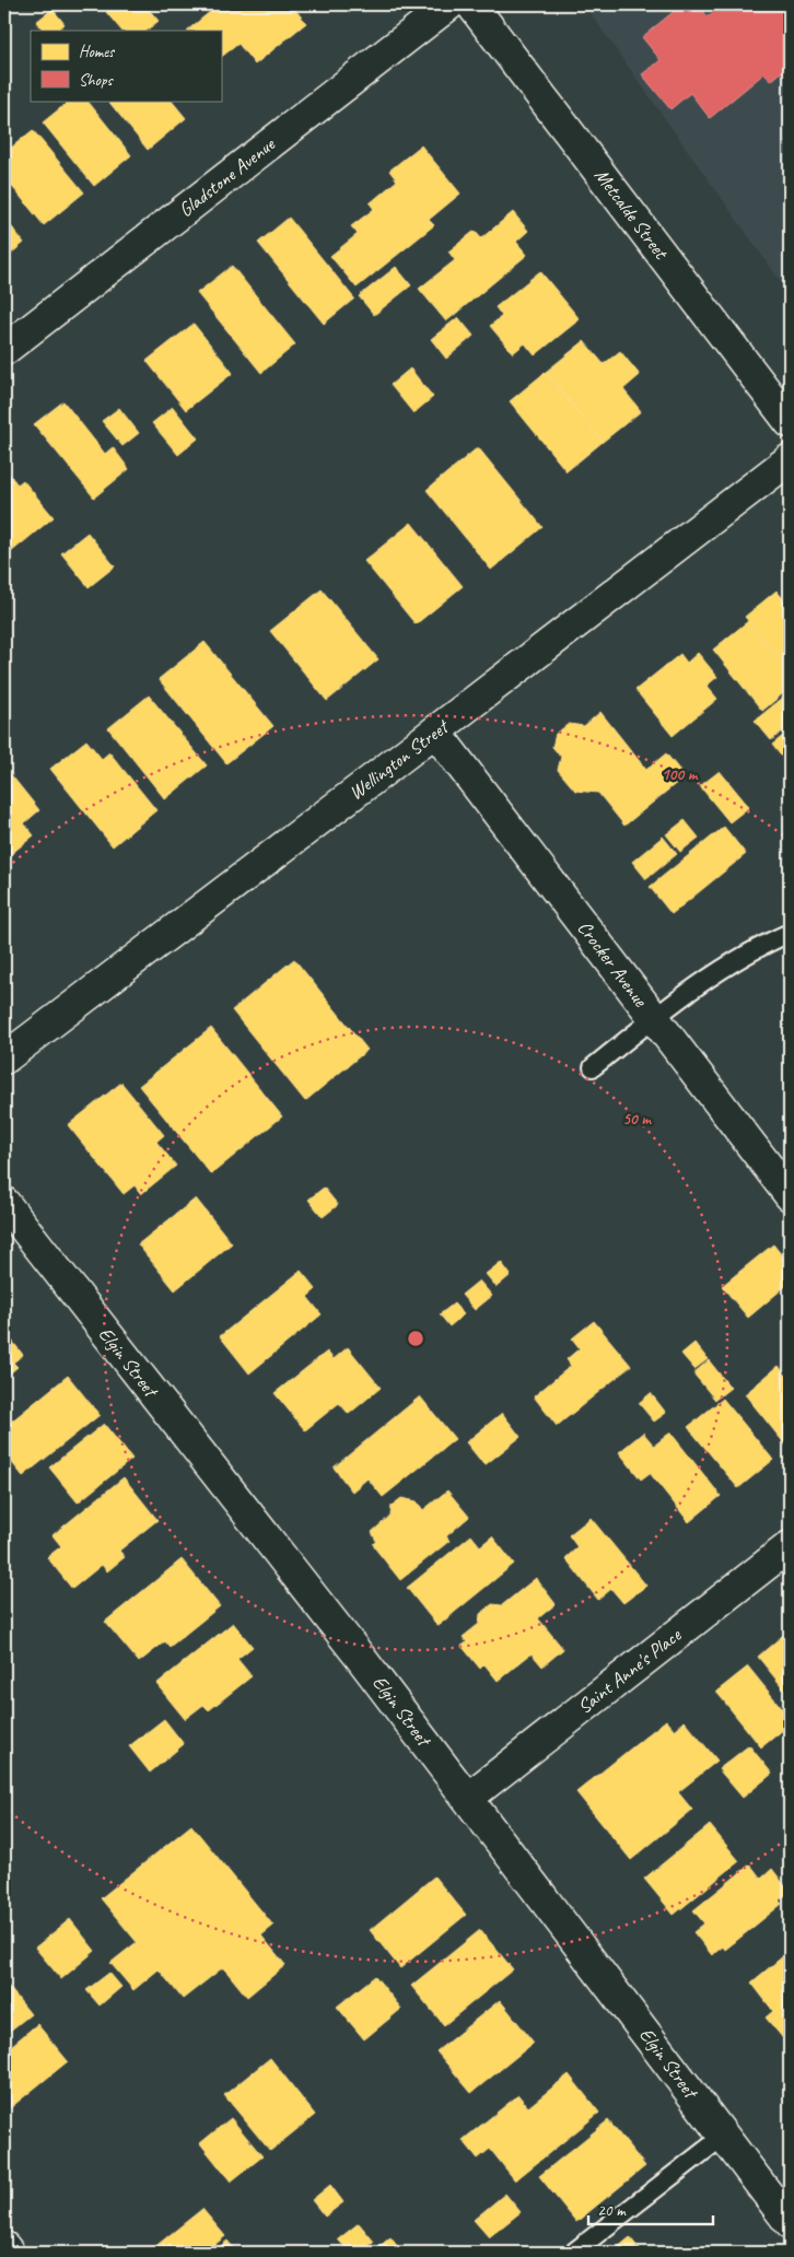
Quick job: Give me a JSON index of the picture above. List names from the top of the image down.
{
  "streets": {
    "street": [
      "Gladstone Avenue",
      "Metcalde Street",
      "Wellington Street",
      "Crocker Avenue",
      "Elgin Street",
      "Saint Anne's Place"
    ]
  },
  "crossings": [
    ["Wellington Street", "Crocker Avenue"],
    ["Elgin Street", "Saint Anne's Place"]
  ],
  "legend": ["Homes", "Shops"],
  "scale_bar": "20 m",
  "rings": ["100 m", "50 m"]
}
